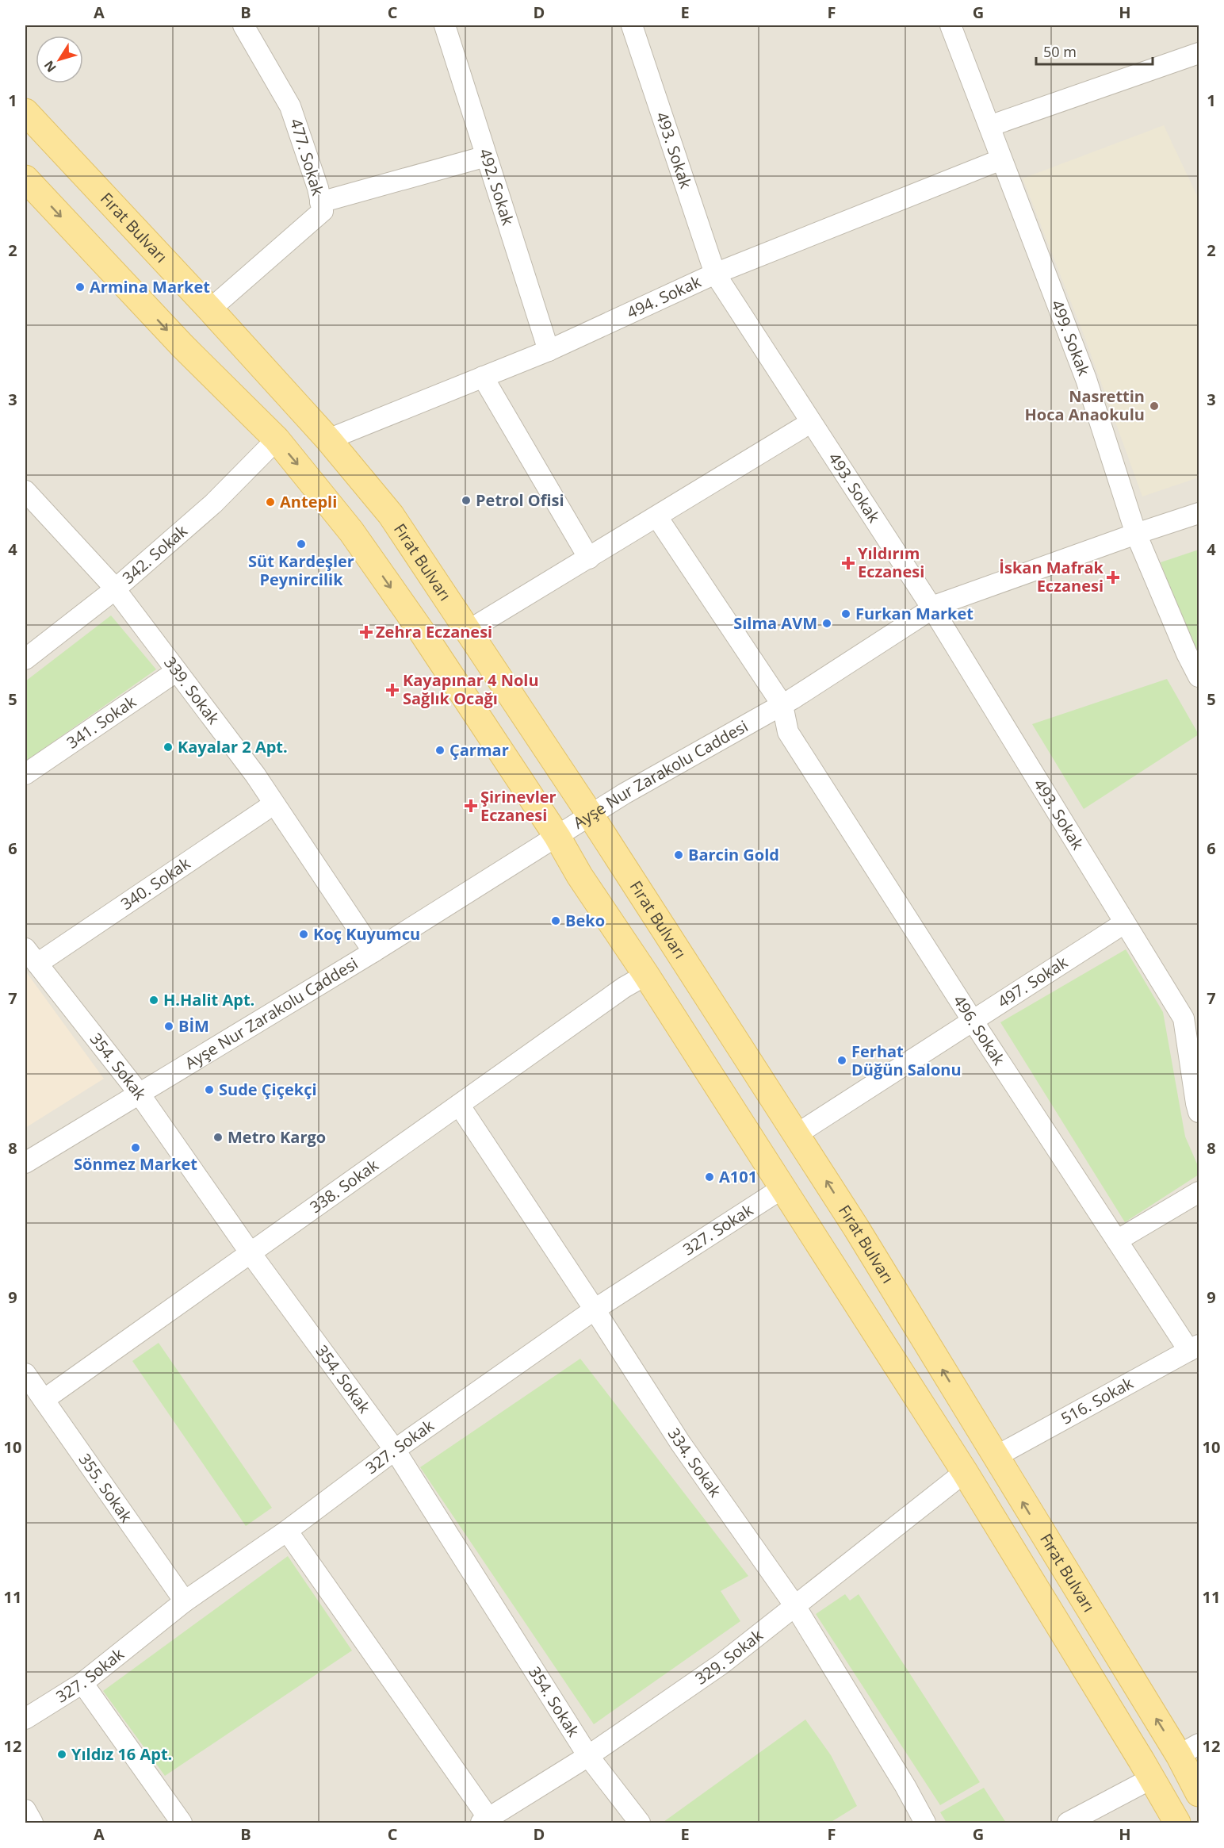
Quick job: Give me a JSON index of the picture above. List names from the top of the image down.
{
  "streets": {
    "main road": ["Fırat Bulvarı"],
    "street": [
      "493. Sokak",
      "477. Sokak",
      "492. Sokak",
      "494. Sokak",
      "499. Sokak",
      "342. Sokak",
      "339. Sokak",
      "341. Sokak",
      "Ayşe Nur Zarakolu Caddesi",
      "340. Sokak",
      "497. Sokak",
      "496. Sokak",
      "354. Sokak",
      "338. Sokak",
      "327. Sokak",
      "516. Sokak",
      "334. Sokak",
      "355. Sokak",
      "329. Sokak"
    ]
  },
  "crossings": [
    ["493. Sokak", "494. Sokak"],
    ["493. Sokak", "Ayşe Nur Zarakolu Caddesi"],
    ["493. Sokak", "497. Sokak"],
    ["477. Sokak", "Fırat Bulvarı"],
    ["492. Sokak", "494. Sokak"],
    ["Fırat Bulvarı", "494. Sokak"],
    ["Fırat Bulvarı", "Ayşe Nur Zarakolu Caddesi"],
    ["Fırat Bulvarı", "497. Sokak"],
    ["Fırat Bulvarı", "516. Sokak"],
    ["494. Sokak", "499. Sokak"],
    ["499. Sokak", "Ayşe Nur Zarakolu Caddesi"],
    ["342. Sokak", "339. Sokak"],
    ["339. Sokak", "341. Sokak"],
    ["339. Sokak", "Ayşe Nur Zarakolu Caddesi"],
    ["339. Sokak", "340. Sokak"],
    ["Ayşe Nur Zarakolu Caddesi", "496. Sokak"],
    ["Ayşe Nur Zarakolu Caddesi", "354. Sokak"],
    ["340. Sokak", "354. Sokak"],
    ["497. Sokak", "496. Sokak"],
    ["496. Sokak", "516. Sokak"],
    ["354. Sokak", "338. Sokak"],
    ["354. Sokak", "327. Sokak"],
    ["354. Sokak", "329. Sokak"],
    ["338. Sokak", "334. Sokak"],
    ["338. Sokak", "355. Sokak"],
    ["327. Sokak", "334. Sokak"],
    ["327. Sokak", "355. Sokak"],
    ["334. Sokak", "329. Sokak"]
  ],
  "places": {
    "other": [
      "Armina Market",
      "Nasrettin Hoca Anaokulu",
      "Petrol Ofisi",
      "Antepli",
      "Süt Kardeşler Peynircilik",
      "Furkan Market",
      "Sılma AVM",
      "Kayalar 2 Apt.",
      "Çarmar",
      "Barcin Gold",
      "Beko",
      "Koç Kuyumcu",
      "H.Halit Apt.",
      "BİM",
      "Ferhat Düğün Salonu",
      "Sude Çiçekçi",
      "Metro Kargo",
      "Sönmez Market",
      "A101",
      "Yıldız 16 Apt."
    ],
    "health": [
      "Yıldırım Eczanesi",
      "İskan Mafrak Eczanesi",
      "Zehra Eczanesi",
      "Kayapınar 4 Nolu Sağlık Ocağı",
      "Şirinevler Eczanesi"
    ]
  },
  "scale_bar": "50 m",
  "north": "bottom left",
  "grid": {
    "columns": [
      "A",
      "B",
      "C",
      "D",
      "E",
      "F",
      "G",
      "H"
    ],
    "rows": [
      "1",
      "2",
      "3",
      "4",
      "5",
      "6",
      "7",
      "8",
      "9",
      "10",
      "11",
      "12"
    ]
  }
}
